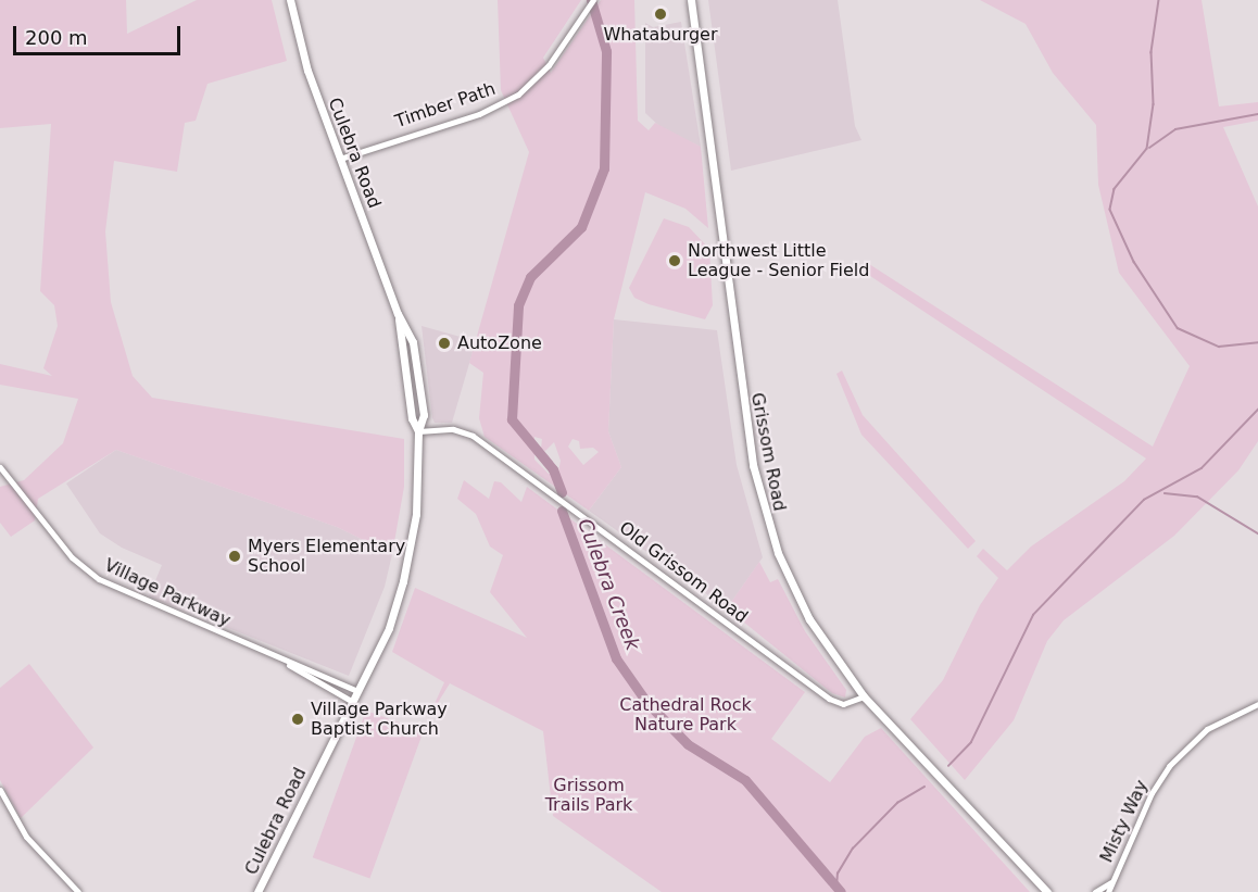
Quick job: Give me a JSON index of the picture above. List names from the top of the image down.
{
  "streets": {
    "main road": ["Culebra Road", "Grissom Road"],
    "street": [
      "Timber Path",
      "Old Grissom Road",
      "Village Parkway",
      "Misty Way"
    ]
  },
  "crossings": [
    ["Timber Path", "Culebra Road"],
    ["Culebra Road", "Old Grissom Road"],
    ["Culebra Road", "Village Parkway"],
    ["Grissom Road", "Old Grissom Road"]
  ],
  "water": ["Culebra Creek"],
  "parks": ["Cathedral Rock Nature Park", "Grissom Trails Park"],
  "places": [
    "Whataburger",
    "Northwest Little League - Senior Field",
    "AutoZone",
    "Myers Elementary School",
    "Village Parkway Baptist Church"
  ],
  "scale_bar": "200 m"
}
